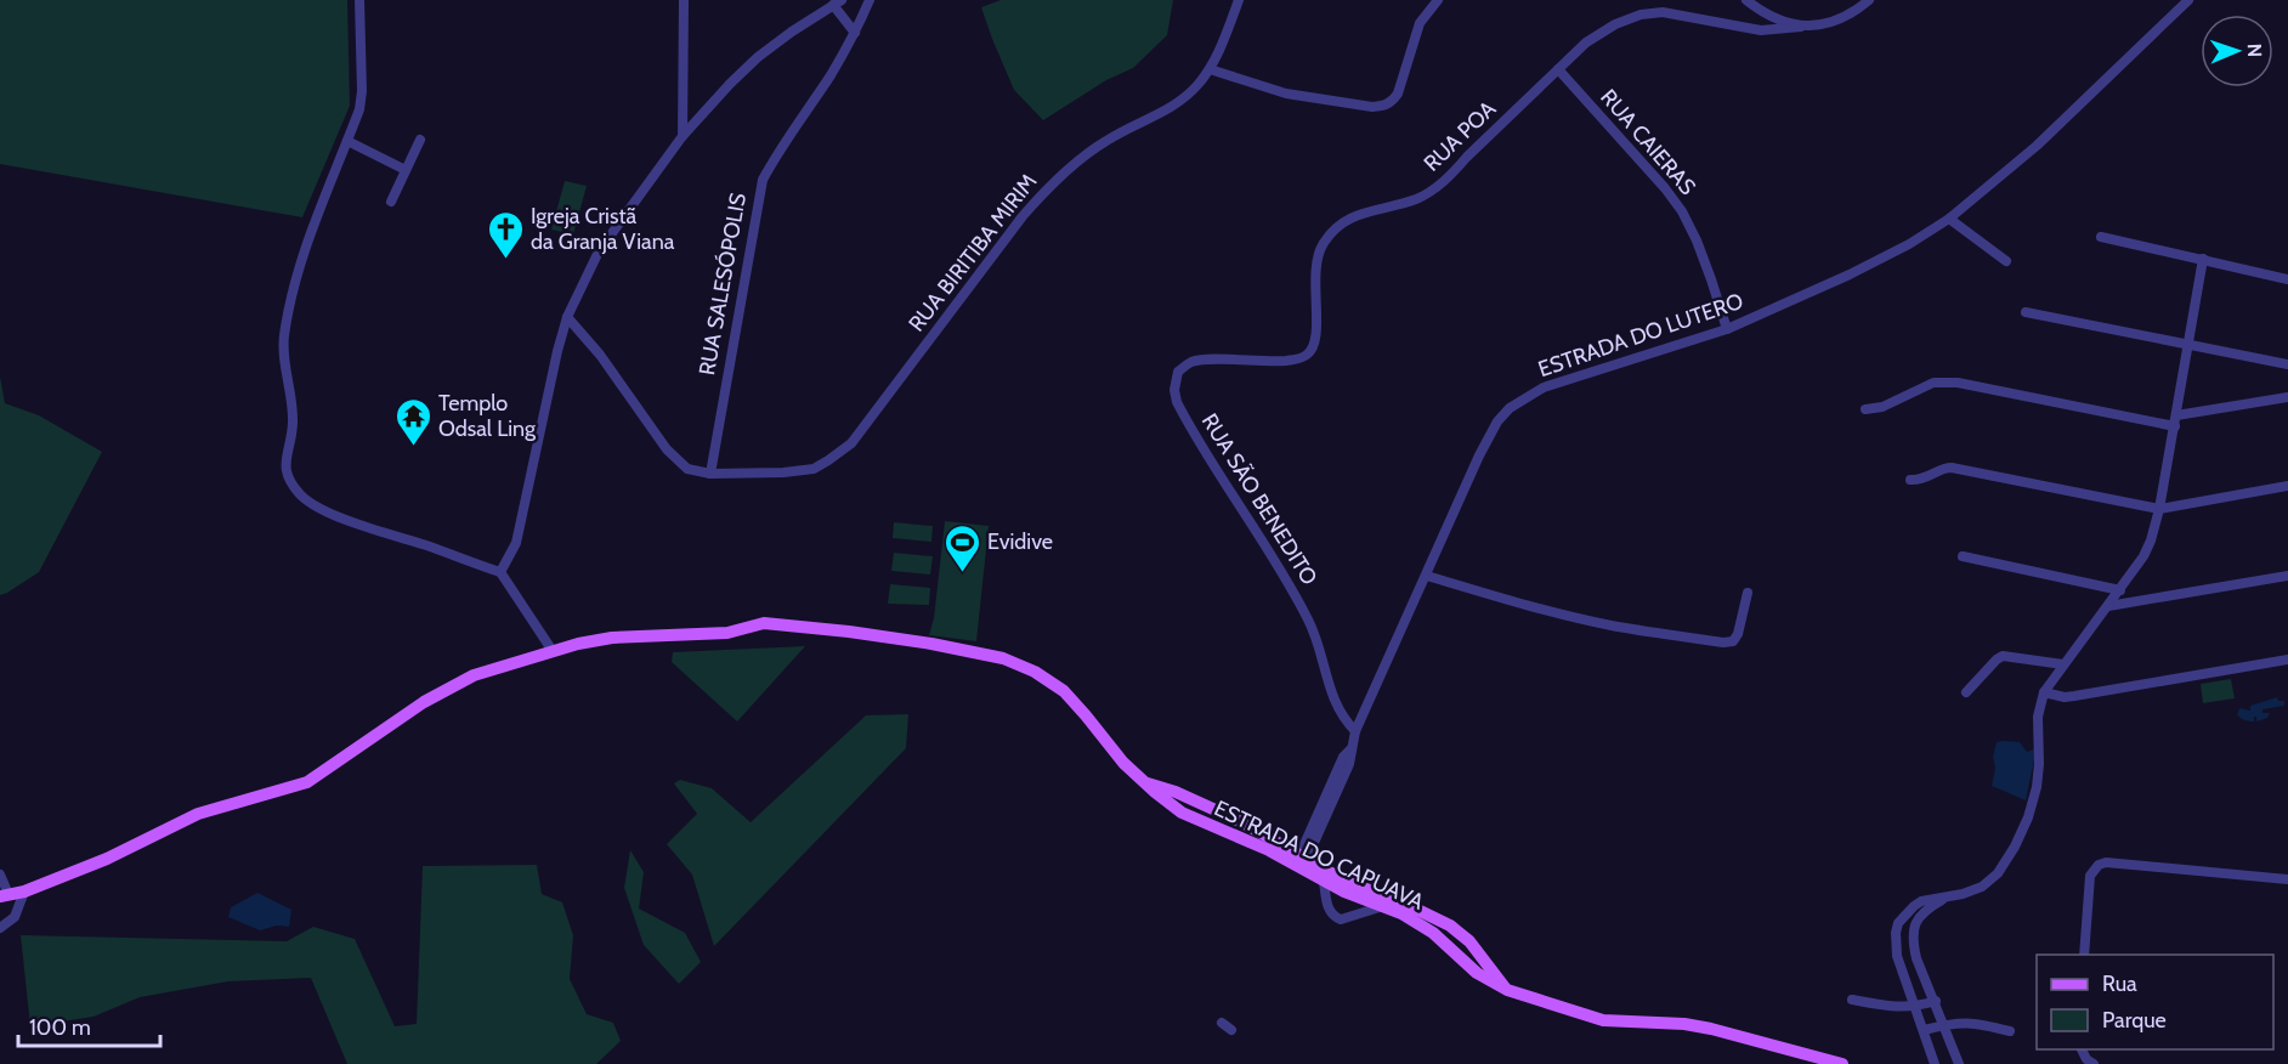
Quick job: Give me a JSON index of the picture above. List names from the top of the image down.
{
  "streets": {
    "main road": ["ESTRADA DO CAPUAVA"],
    "street": [
      "RUA POA",
      "RUA CAIERAS",
      "RUA BIRITIBA MIRIM",
      "RUA SALESÓPOLIS",
      "ESTRADA DO LUTERO",
      "RUA SÃO BENEDITO"
    ]
  },
  "crossings": [
    ["RUA POA", "RUA CAIERAS"],
    ["RUA POA", "RUA SÃO BENEDITO"],
    ["RUA CAIERAS", "ESTRADA DO LUTERO"],
    ["RUA BIRITIBA MIRIM", "RUA SALESÓPOLIS"],
    ["ESTRADA DO LUTERO", "RUA SÃO BENEDITO"],
    ["ESTRADA DO LUTERO", "ESTRADA DO CAPUAVA"]
  ],
  "places": {
    "church": ["Igreja Cristã da Granja Viana"],
    "temple": ["Templo Odsal Ling"],
    "sports": ["Evidive"]
  },
  "legend": ["Rua", "Parque"],
  "scale_bar": "100 m",
  "north": "right"
}
